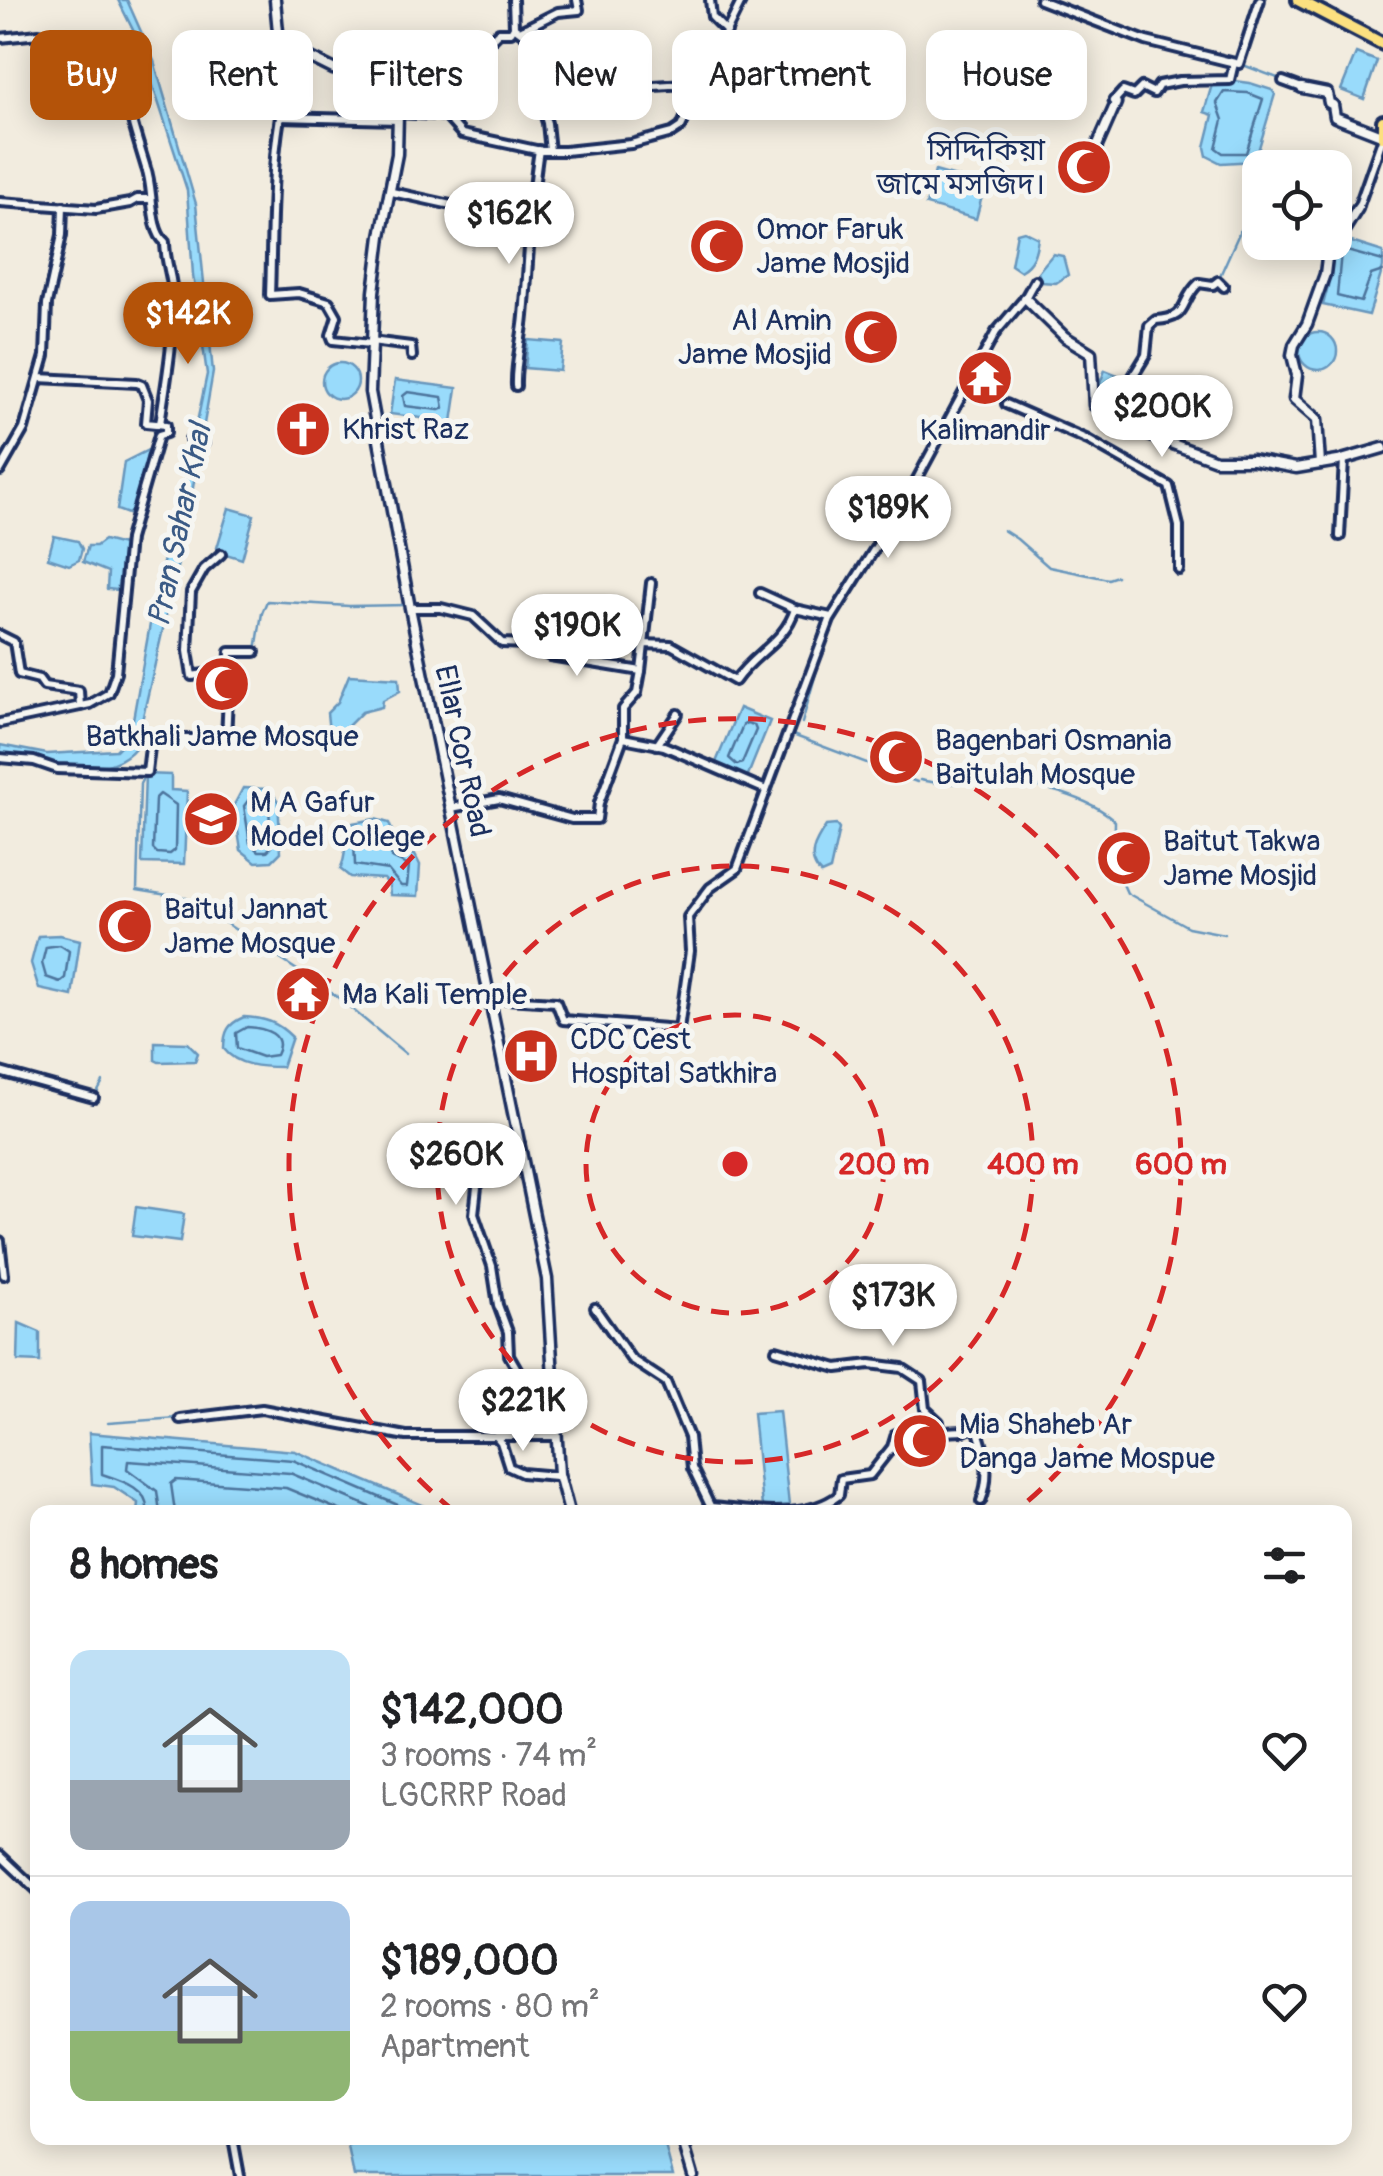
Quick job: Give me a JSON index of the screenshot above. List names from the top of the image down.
{
  "streets": {
    "main road": ["Ellar Cor Road"]
  },
  "water": ["Pran Sahar Khal"],
  "places": {
    "mosque": [
      "সিদ্দিকিয়া জামে মসজিদ।",
      "Omor Faruk Jame Mosjid",
      "Al Amin Jame Mosjid",
      "Batkhali Jame Mosque",
      "Bagenbari Osmania Baitulah Mosque",
      "Baitut Takwa Jame Mosjid",
      "Baitul Jannat Jame Mosque",
      "Mia Shaheb Ar Danga Jame Mospue"
    ],
    "temple": ["Kalimandir", "Ma Kali Temple"],
    "church": ["Khrist Raz"],
    "school or university": ["M A Gafur Model College"],
    "hospital": ["CDC Cest Hospital Satkhira"]
  },
  "page": {
    "chip": [
      "Buy",
      "Rent",
      "Filters",
      "New",
      "Apartment",
      "House"
    ],
    "price": [
      "$162K",
      "$142K",
      "$200K",
      "$189K",
      "$190K",
      "$260K",
      "$173K",
      "$221K"
    ],
    "heading": "8 homes",
    "list": [
      {
        "name": "$142,000",
        "note": "3 rooms · 74 m² · LGCRRP Road"
      },
      {
        "name": "$189,000",
        "note": "2 rooms · 80 m² · Apartment"
      }
    ]
  },
  "rings": ["200 m", "400 m", "600 m"]
}
